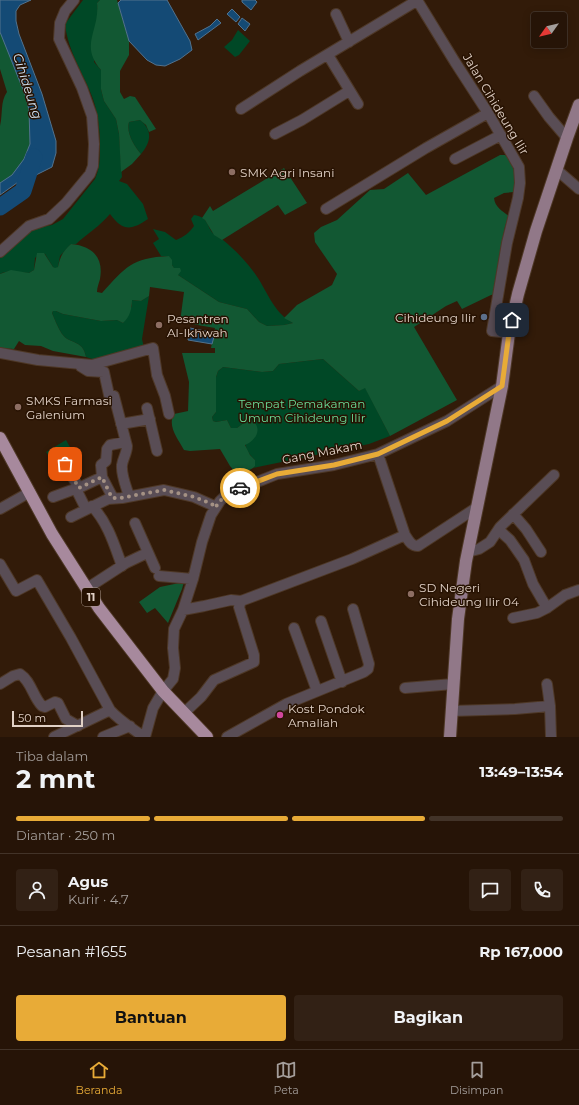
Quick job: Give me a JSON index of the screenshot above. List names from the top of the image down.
{
  "streets": {
    "highway": ["11"],
    "street": ["Jalan Cihideung Ilir", "Gang Makam"]
  },
  "crossings": [
    ["Gang Makam", "11"]
  ],
  "water": ["Cihideung"],
  "parks": ["Tempat Pemakaman Umum Cihideung Ilir"],
  "places": [
    "SMK Agri Insani",
    "Cihideung Ilir",
    "Pesantren Al-Ikhwah",
    "SMKS Farmasi Galenium",
    "SD Negeri Cihideung Ilir 04",
    "Kost Pondok Amaliah"
  ],
  "scale_bar": "50 m",
  "north": "bottom left",
  "page": {
    "scale": "50 m",
    "heading": ["2 mnt", "Tiba dalam", "13:49–13:54"],
    "panel": [
      "Agus",
      "Kurir · 4.7",
      "Pesanan #1655",
      "Rp 167,000"
    ],
    "bar": "Diantar · 250 m",
    "buttons": ["Bantuan", "Bagikan"],
    "tabs": ["Beranda", "Peta", "Disimpan"]
  }
}
